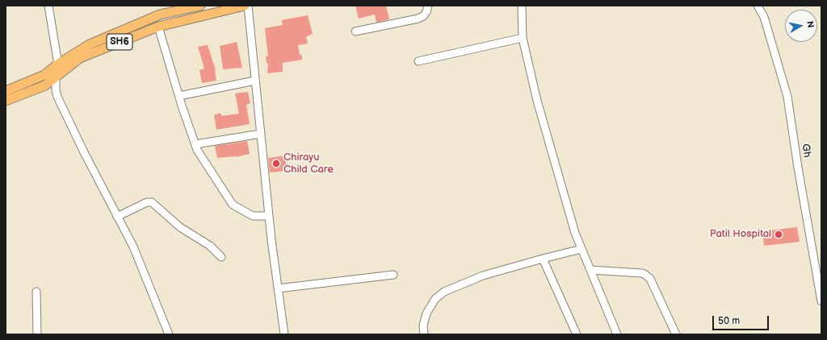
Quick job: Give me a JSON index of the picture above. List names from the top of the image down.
{
  "streets": {
    "main road": ["SH6"],
    "street": ["Gh"]
  },
  "places": ["Chirayu Child Care", "Patil Hospital"],
  "scale_bar": "50 m",
  "north": "right"
}
